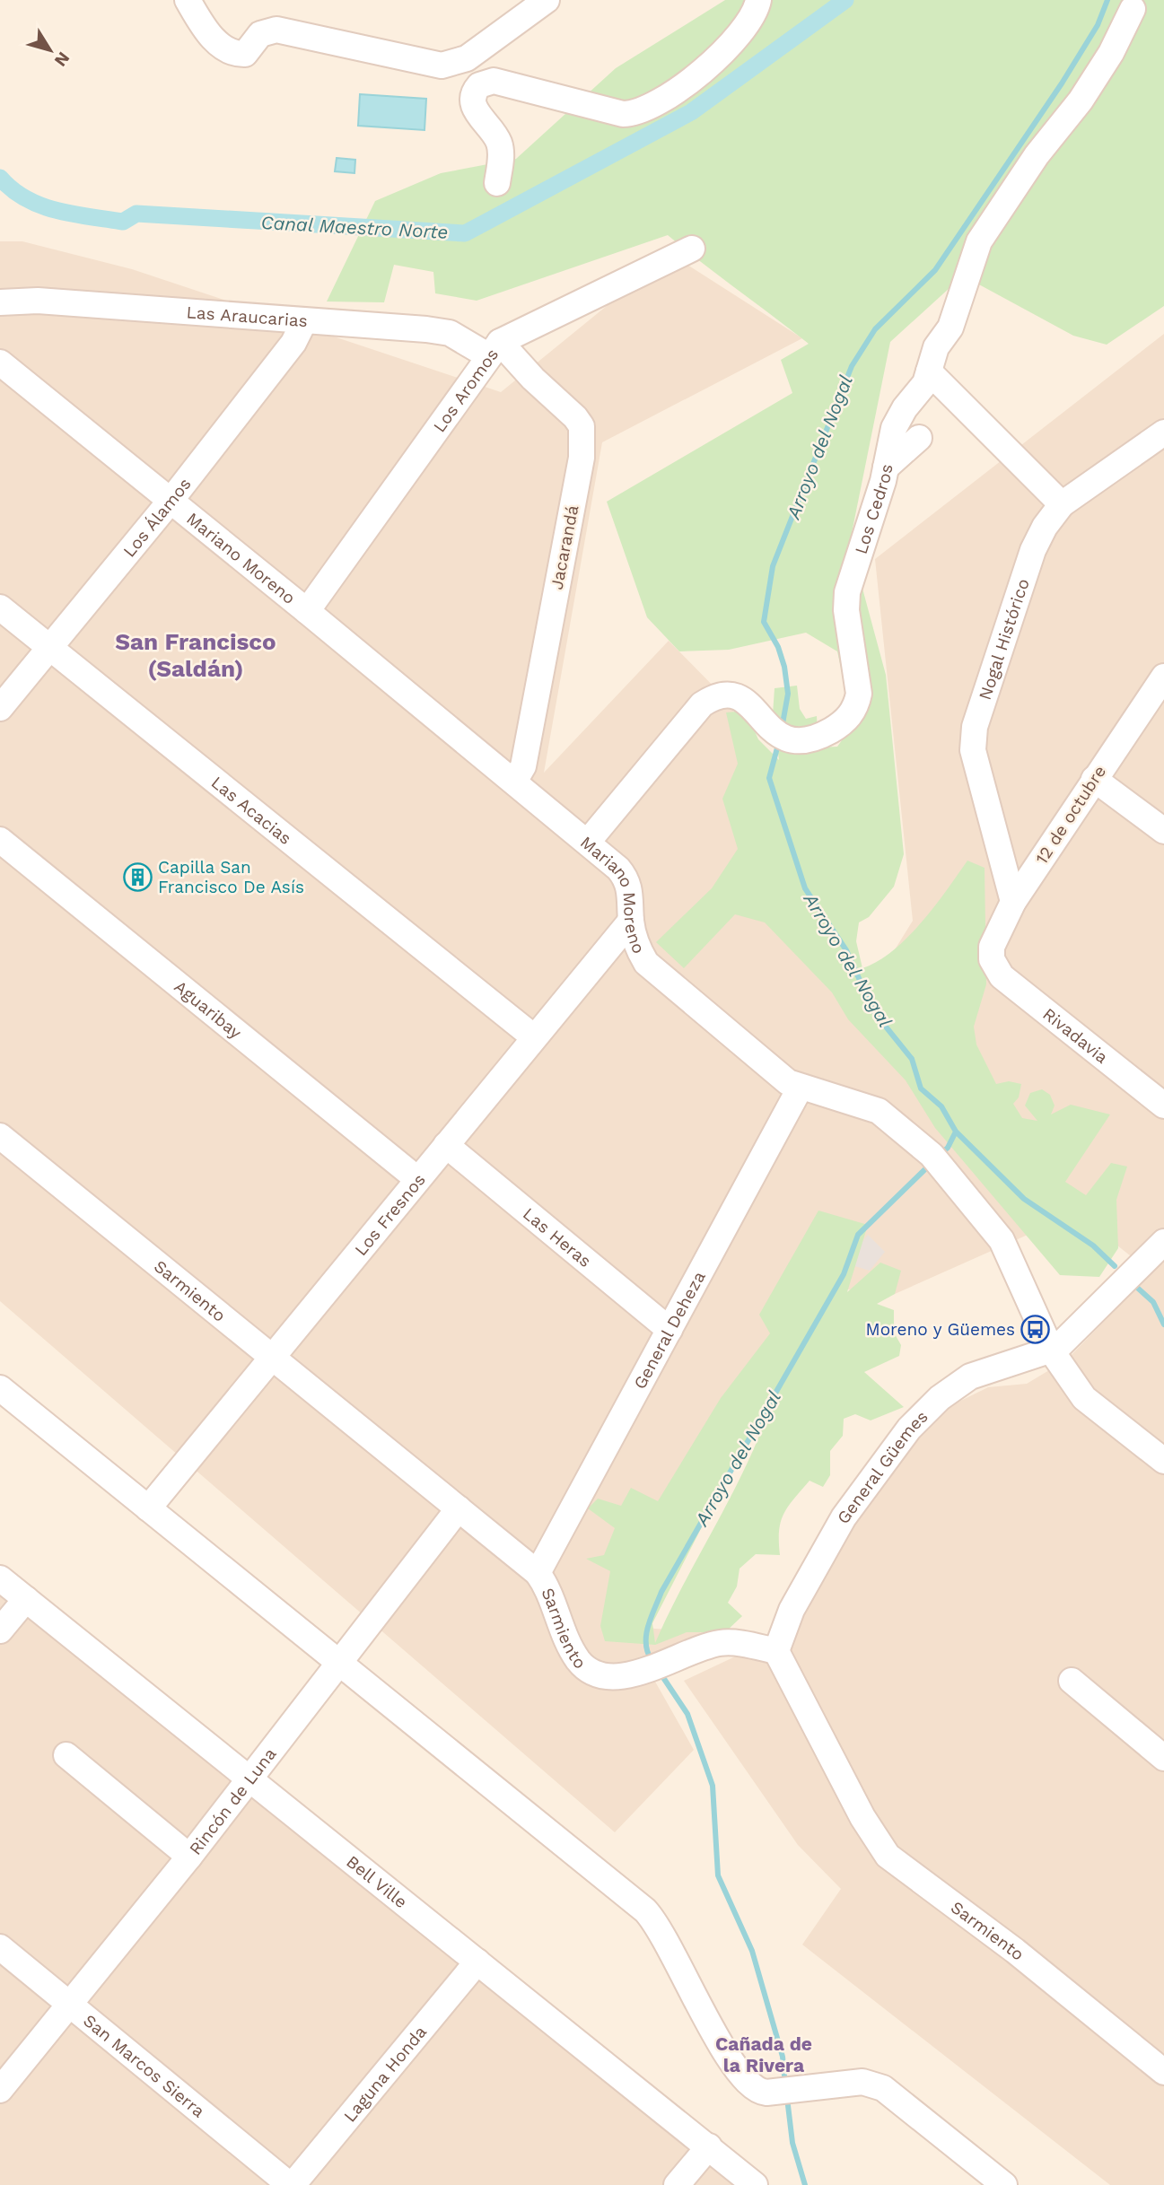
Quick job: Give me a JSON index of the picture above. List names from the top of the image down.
{
  "streets": {
    "street": [
      "Las Araucarias",
      "Los Aromos",
      "Los Cedros",
      "Los Álamos",
      "Jacarandá",
      "Mariano Moreno",
      "Nogal Histórico",
      "Las Acacias",
      "12 de octubre",
      "Aguaribay",
      "Rivadavia",
      "Los Fresnos",
      "Las Heras",
      "Sarmiento",
      "General Deheza",
      "General Güemes",
      "Rincón de Luna",
      "Bell Ville",
      "San Marcos Sierra",
      "Laguna Honda"
    ]
  },
  "crossings": [
    ["Las Araucarias", "Los Aromos"],
    ["Las Araucarias", "Los Álamos"],
    ["Las Araucarias", "Jacarandá"],
    ["Los Aromos", "Jacarandá"],
    ["Los Aromos", "Mariano Moreno"],
    ["Los Cedros", "Mariano Moreno"],
    ["Los Álamos", "Mariano Moreno"],
    ["Los Álamos", "Las Acacias"],
    ["Jacarandá", "Mariano Moreno"],
    ["Mariano Moreno", "Los Fresnos"],
    ["Mariano Moreno", "General Deheza"],
    ["Mariano Moreno", "General Güemes"],
    ["Nogal Histórico", "12 de octubre"],
    ["Las Acacias", "Los Fresnos"],
    ["12 de octubre", "Rivadavia"],
    ["Aguaribay", "Los Fresnos"],
    ["Los Fresnos", "Las Heras"],
    ["Los Fresnos", "Sarmiento"],
    ["Las Heras", "General Deheza"],
    ["Sarmiento", "General Deheza"],
    ["Sarmiento", "General Güemes"],
    ["Sarmiento", "Rincón de Luna"],
    ["Rincón de Luna", "Bell Ville"],
    ["Rincón de Luna", "San Marcos Sierra"],
    ["Bell Ville", "Laguna Honda"],
    ["San Marcos Sierra", "Laguna Honda"]
  ],
  "districts": ["San Francisco (Saldán)", "Cañada de la Rivera"],
  "water": ["Canal Maestro Norte", "Arroyo del Nogal"],
  "places": {
    "building": ["Capilla San Francisco De Asís"],
    "bus stop": ["Moreno y Güemes"]
  },
  "north": "bottom right"
}
